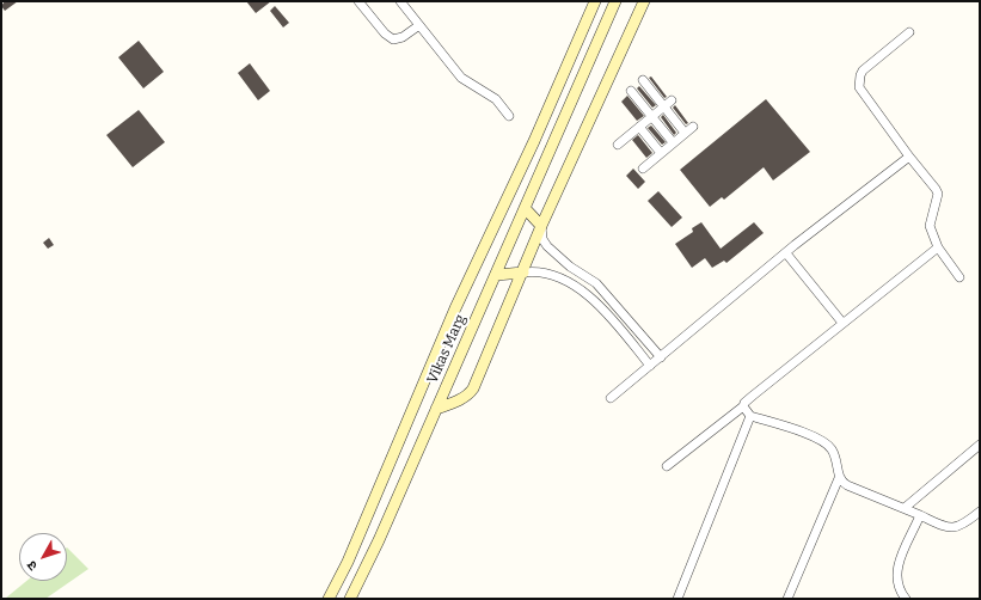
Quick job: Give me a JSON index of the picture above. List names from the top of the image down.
{
  "streets": {
    "main road": ["Vikas Marg"]
  },
  "north": "bottom left"
}
